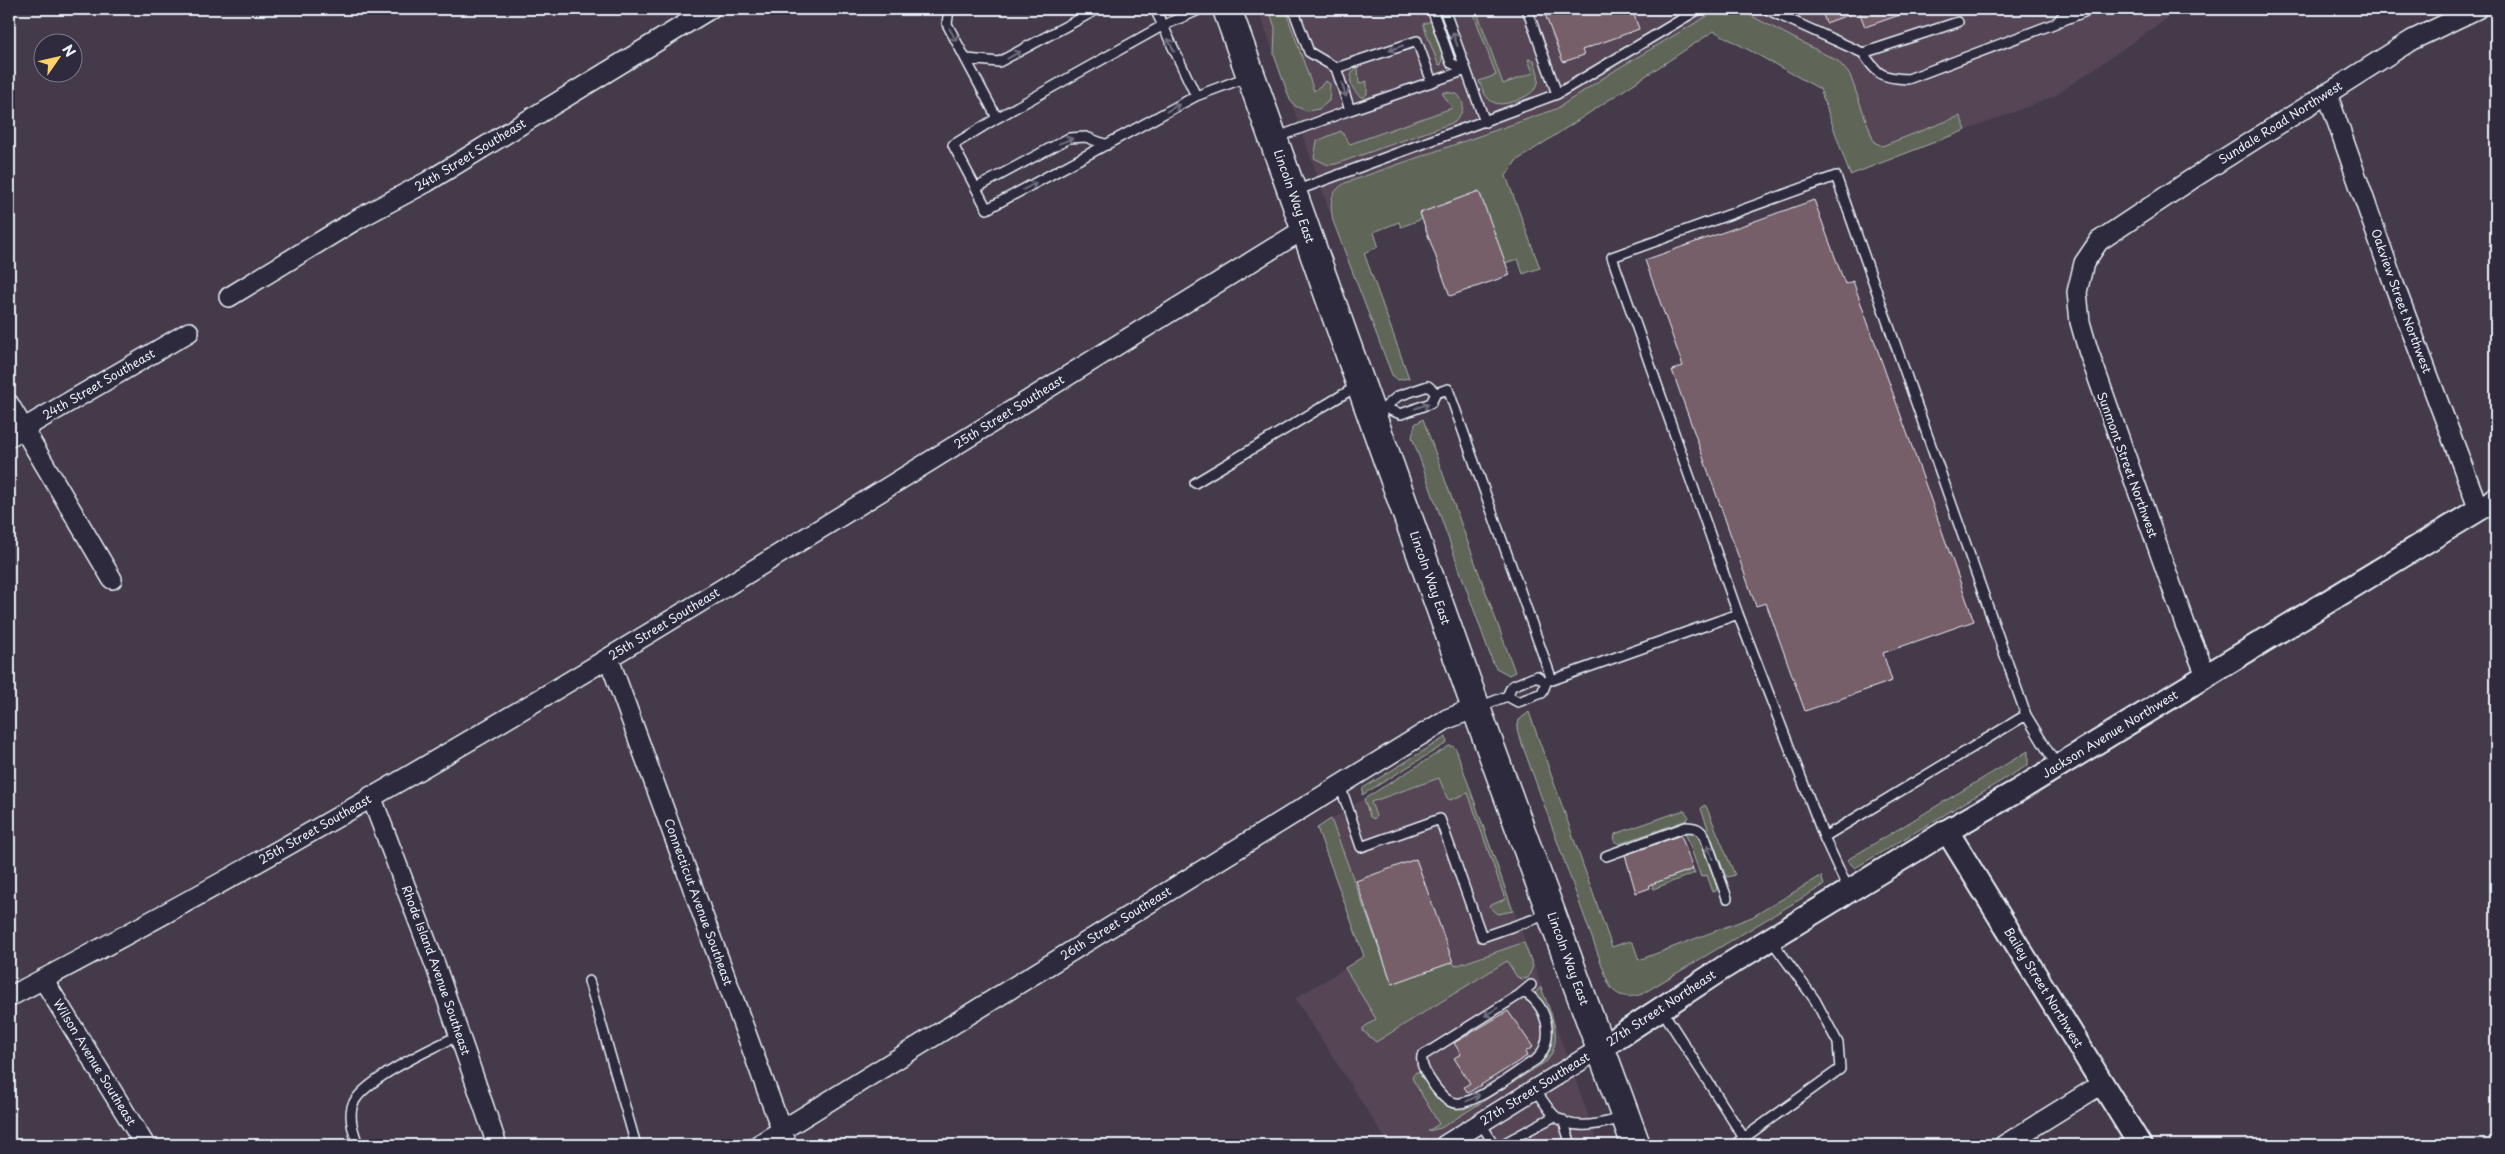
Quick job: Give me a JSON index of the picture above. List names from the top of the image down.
{
  "streets": {
    "main road": ["Lincoln Way East"],
    "street": [
      "Sundale Road Northwest",
      "24th Street Southeast",
      "Oakview Street Northwest",
      "25th Street Southeast",
      "Sunmont Street Northwest",
      "Jackson Avenue Northwest",
      "Connecticut Avenue Southeast",
      "26th Street Southeast",
      "Rhode Island Avenue Southeast",
      "Bailey Street Northwest",
      "27th Street Northeast",
      "Wilson Avenue Southeast",
      "27th Street Southeast"
    ]
  },
  "crossings": [
    ["Sundale Road Northwest", "Oakview Street Northwest"],
    ["Sundale Road Northwest", "Sunmont Street Northwest"],
    ["Lincoln Way East", "25th Street Southeast"],
    ["Lincoln Way East", "26th Street Southeast"],
    ["Lincoln Way East", "27th Street Northeast"],
    ["Lincoln Way East", "27th Street Southeast"],
    ["Oakview Street Northwest", "Jackson Avenue Northwest"],
    ["25th Street Southeast", "Connecticut Avenue Southeast"],
    ["25th Street Southeast", "Rhode Island Avenue Southeast"],
    ["25th Street Southeast", "Wilson Avenue Southeast"],
    ["Sunmont Street Northwest", "Jackson Avenue Northwest"],
    ["Jackson Avenue Northwest", "Bailey Street Northwest"],
    ["Jackson Avenue Northwest", "27th Street Northeast"],
    ["Connecticut Avenue Southeast", "26th Street Southeast"],
    ["27th Street Northeast", "27th Street Southeast"]
  ],
  "north": "top right"
}
